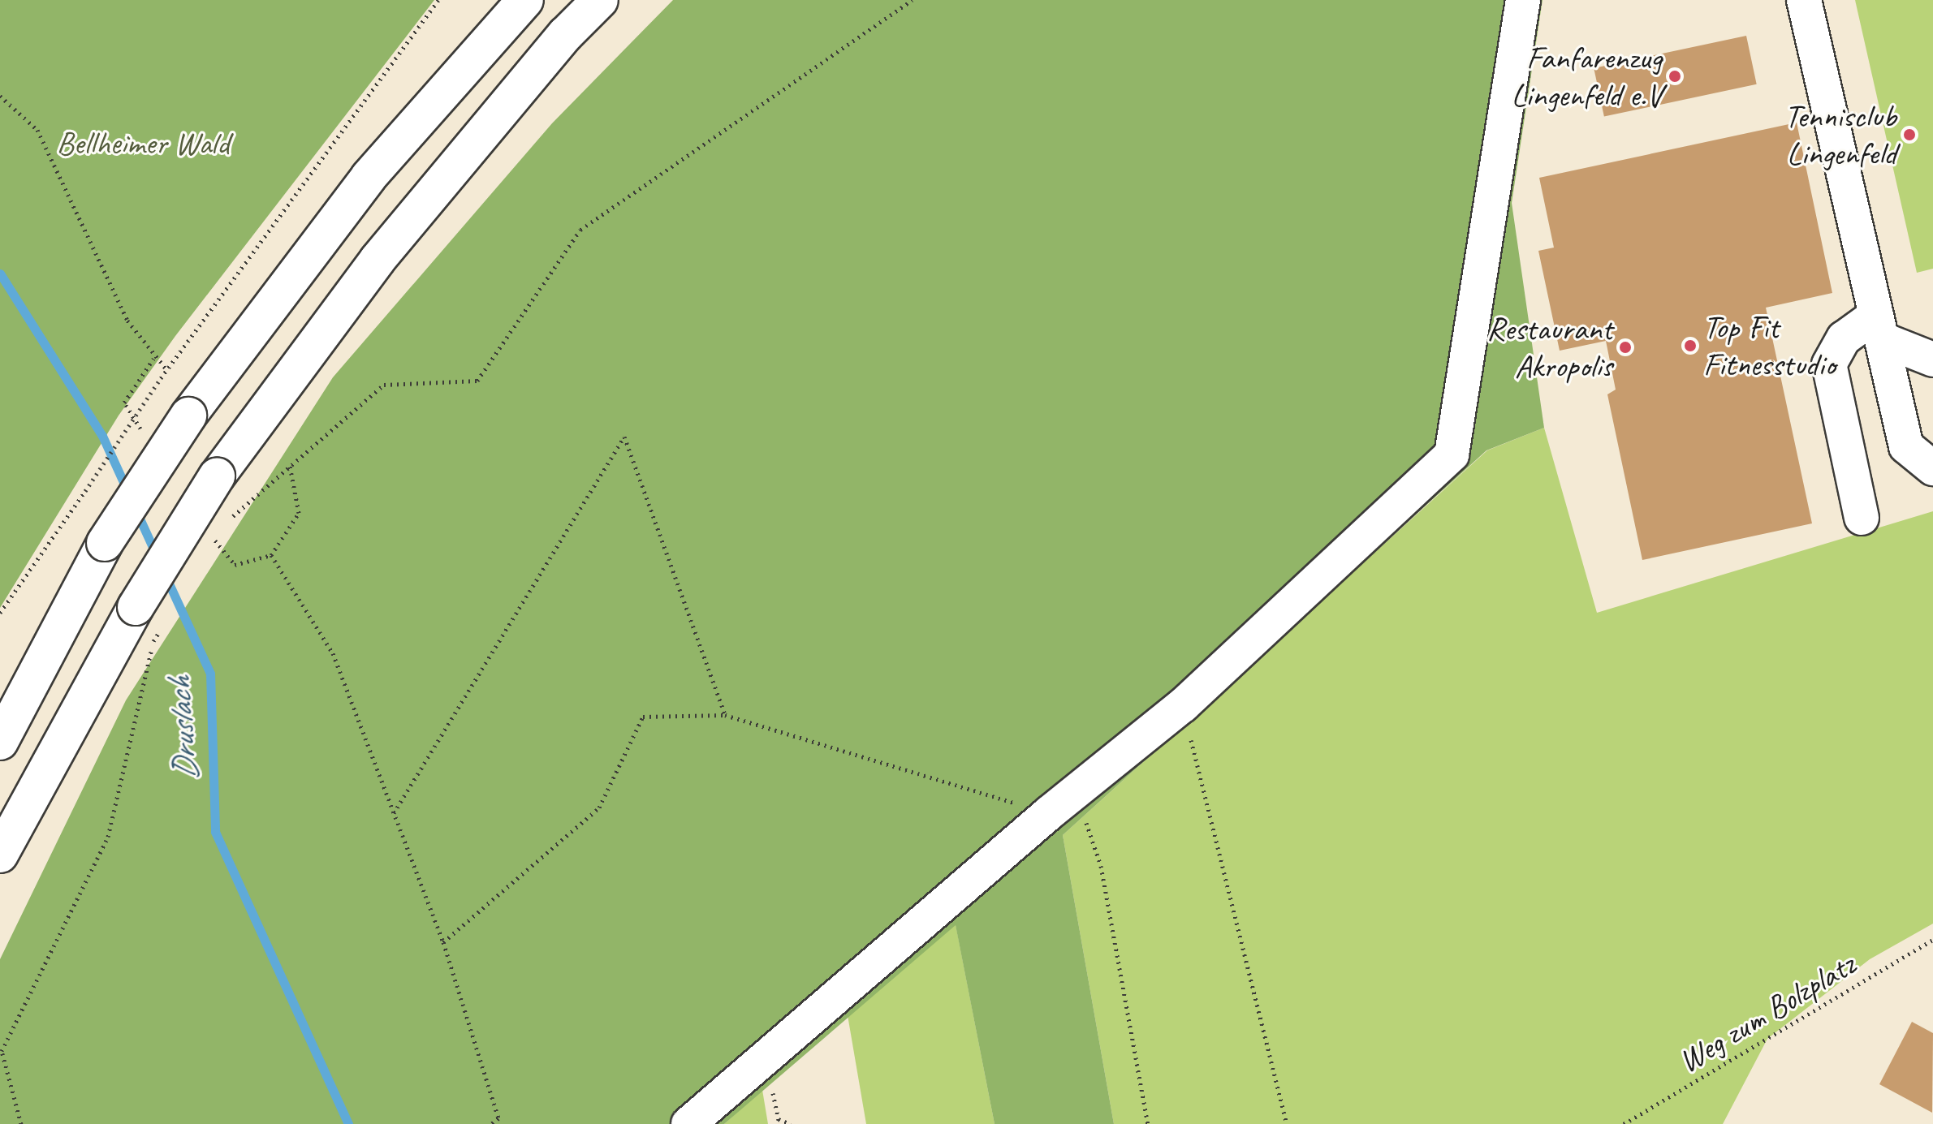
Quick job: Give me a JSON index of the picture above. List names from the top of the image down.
{
  "streets": {
    "path": ["Weg zum Bolzplatz"]
  },
  "water": ["Druslach"],
  "parks": ["Bellheimer Wald"],
  "places": [
    "Fanfarenzug Lingenfeld e.V",
    "Tennisclub Lingenfeld",
    "Top Fit Fitnesstudio",
    "Restaurant Akropolis"
  ]
}
